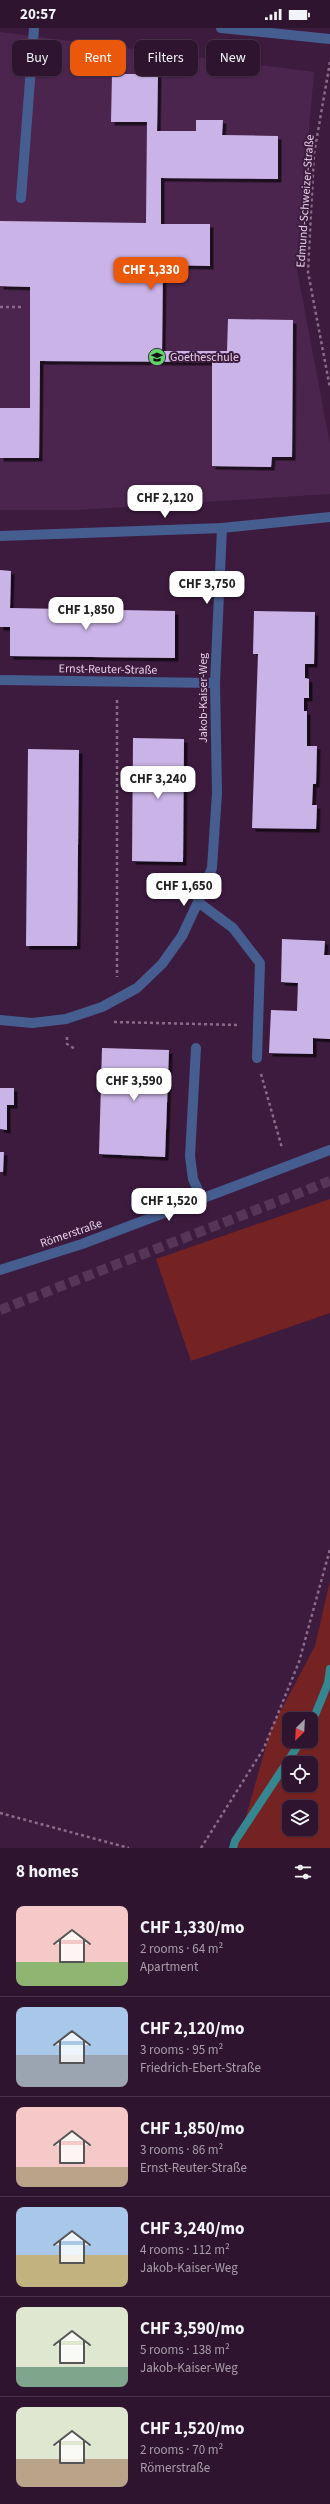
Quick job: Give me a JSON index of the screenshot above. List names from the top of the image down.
{
  "streets": {
    "street": ["Ernst-Reuter-Straße", "Jakob-Kaiser-Weg", "Römerstraße"],
    "path": ["Edmund-Schweizer-Straße"]
  },
  "crossings": [
    ["Ernst-Reuter-Straße", "Jakob-Kaiser-Weg"]
  ],
  "places": {
    "school or university": ["Goetheschule"]
  },
  "north": "bottom left",
  "page": {
    "status": "20:57",
    "chip": [
      "Buy",
      "Rent",
      "Filters",
      "New"
    ],
    "price": [
      "CHF 1,330",
      "CHF 2,120",
      "CHF 3,750",
      "CHF 1,850",
      "CHF 3,240",
      "CHF 1,650",
      "CHF 3,590",
      "CHF 1,520"
    ],
    "heading": "8 homes",
    "list": [
      {
        "name": "CHF 1,330/mo",
        "note": "2 rooms · 64 m² · Apartment"
      },
      {
        "name": "CHF 2,120/mo",
        "note": "3 rooms · 95 m² · Friedrich-Ebert-Straße"
      },
      {
        "name": "CHF 1,850/mo",
        "note": "3 rooms · 86 m² · Ernst-Reuter-Straße"
      },
      {
        "name": "CHF 3,240/mo",
        "note": "4 rooms · 112 m² · Jakob-Kaiser-Weg"
      },
      {
        "name": "CHF 3,590/mo",
        "note": "5 rooms · 138 m² · Jakob-Kaiser-Weg"
      },
      {
        "name": "CHF 1,520/mo",
        "note": "2 rooms · 70 m² · Römerstraße"
      }
    ]
  }
}
